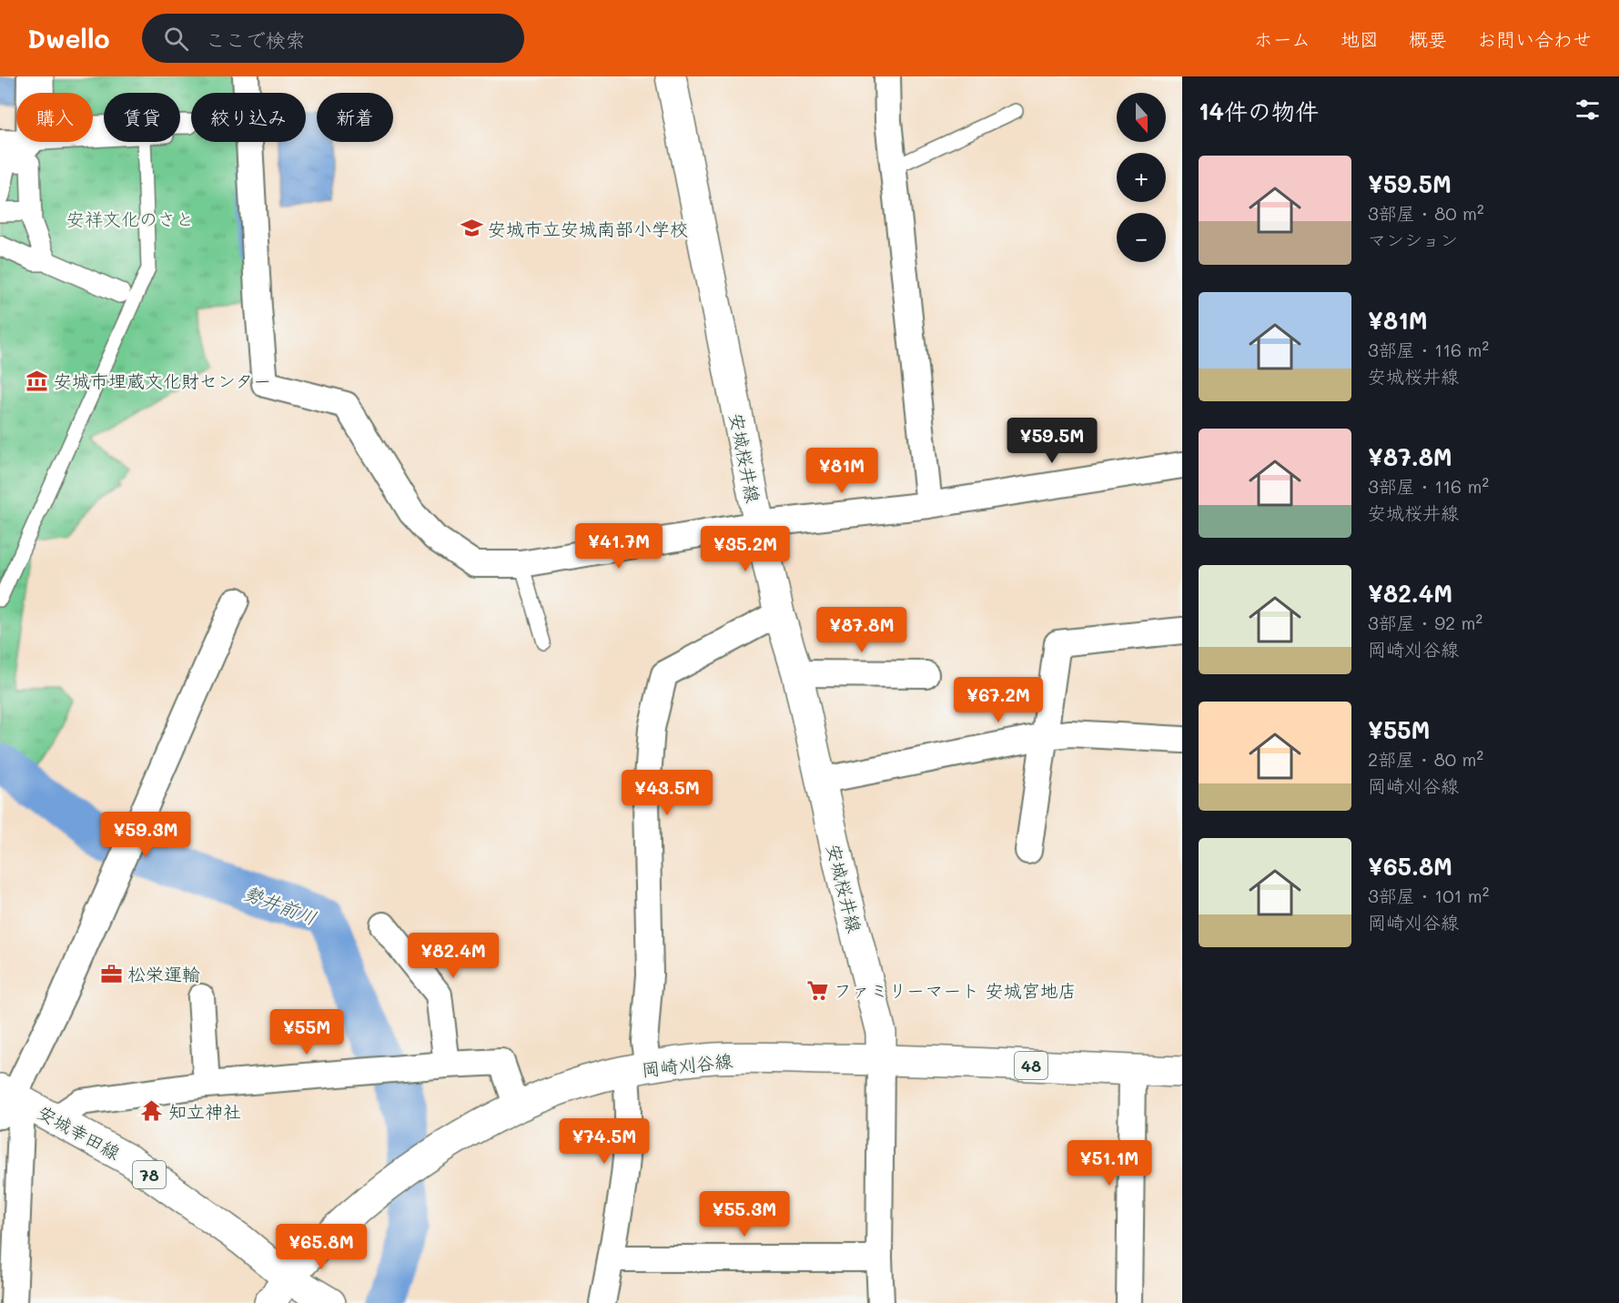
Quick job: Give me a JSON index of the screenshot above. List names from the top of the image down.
{
  "streets": {
    "main road": [
      "安城桜井線",
      "岡崎刈谷線",
      "48",
      "安城幸田線",
      "78"
    ]
  },
  "crossings": [
    ["安城桜井線", "岡崎刈谷線"],
    ["岡崎刈谷線", "安城幸田線"]
  ],
  "water": ["勢井前川"],
  "parks": ["安祥文化のさと"],
  "places": {
    "school or university": ["安城市立安城南部小学校"],
    "museum": ["安城市埋蔵文化財センター"],
    "office": ["松栄運輸"],
    "supermarket": ["ファミリーマート 安城宮地店"],
    "temple": ["知立神社"]
  },
  "north": "bottom",
  "page": {
    "header": "Dwello",
    "search": "ここで検索",
    "nav": [
      "ホーム",
      "地図",
      "概要",
      "お問い合わせ"
    ],
    "heading": "14件の物件",
    "map_buttons": ["+", "−"],
    "chip": [
      "購入",
      "賃貸",
      "絞り込み",
      "新着"
    ],
    "list": [
      {
        "name": "¥59.5M",
        "note": "3部屋 · 80 m² · マンション"
      },
      {
        "name": "¥81M",
        "note": "3部屋 · 116 m² · 安城桜井線"
      },
      {
        "name": "¥87.8M",
        "note": "3部屋 · 116 m² · 安城桜井線"
      },
      {
        "name": "¥82.4M",
        "note": "3部屋 · 92 m² · 岡崎刈谷線"
      },
      {
        "name": "¥55M",
        "note": "2部屋 · 80 m² · 岡崎刈谷線"
      },
      {
        "name": "¥65.8M",
        "note": "3部屋 · 101 m² · 岡崎刈谷線"
      }
    ],
    "price": [
      "¥59.5M",
      "¥81M",
      "¥41.7M",
      "¥35.2M",
      "¥87.8M",
      "¥67.2M",
      "¥43.5M",
      "¥59.3M",
      "¥82.4M",
      "¥55M",
      "¥74.5M",
      "¥51.1M",
      "¥55.3M",
      "¥65.8M"
    ]
  }
}
